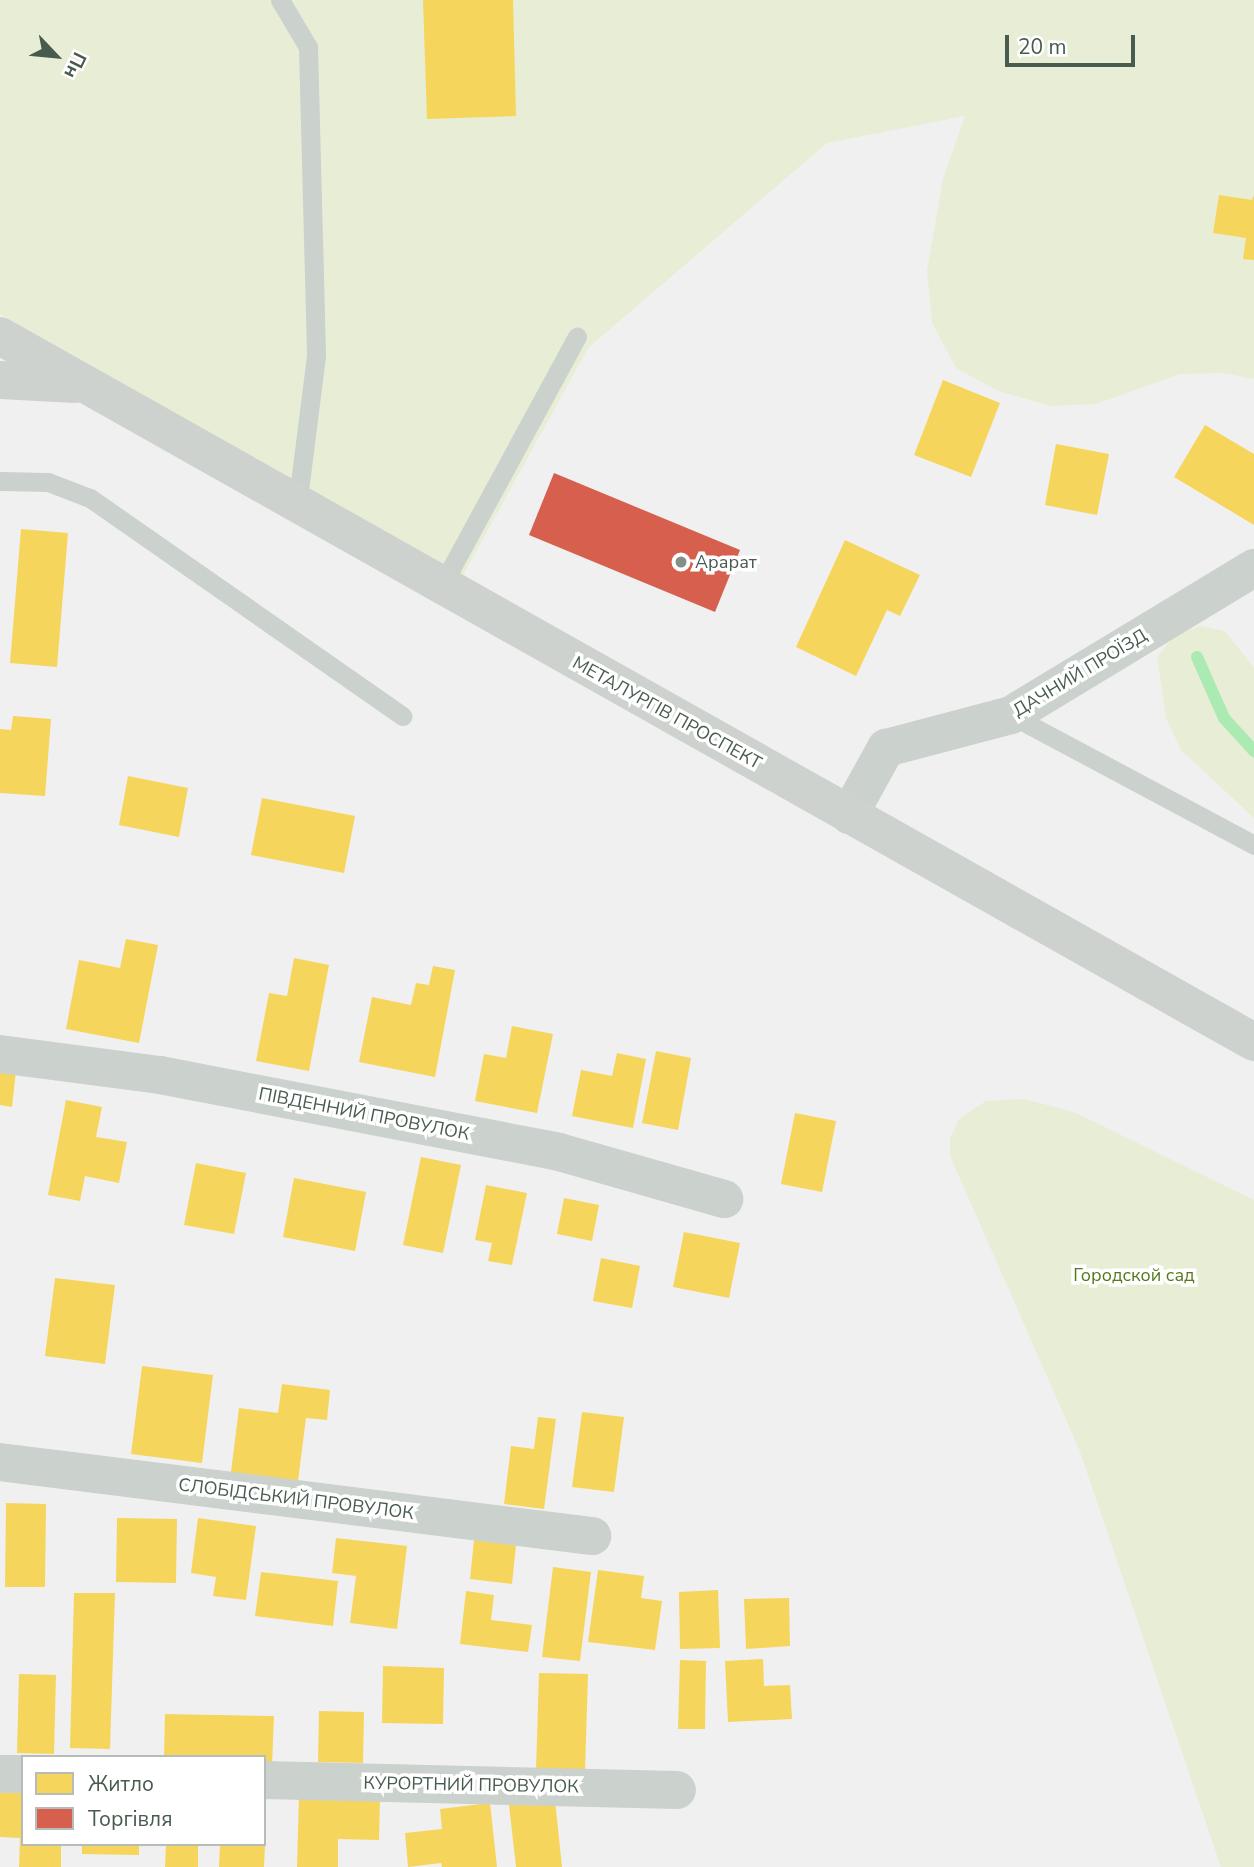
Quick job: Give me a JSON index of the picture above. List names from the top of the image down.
{
  "streets": {
    "street": [
      "ДАЧНИЙ ПРОЇЗД",
      "МЕТАЛУРГІВ ПРОСПЕКТ",
      "ПІВДЕННИЙ ПРОВУЛОК",
      "СЛОБІДСЬКИЙ ПРОВУЛОК",
      "КУРОРТНИЙ ПРОВУЛОК"
    ]
  },
  "crossings": [
    ["ДАЧНИЙ ПРОЇЗД", "МЕТАЛУРГІВ ПРОСПЕКТ"]
  ],
  "parks": ["Городской сад"],
  "places": ["Арарат"],
  "legend": ["Житло", "Торгівля"],
  "scale_bar": "20 m",
  "north": "bottom right"
}
